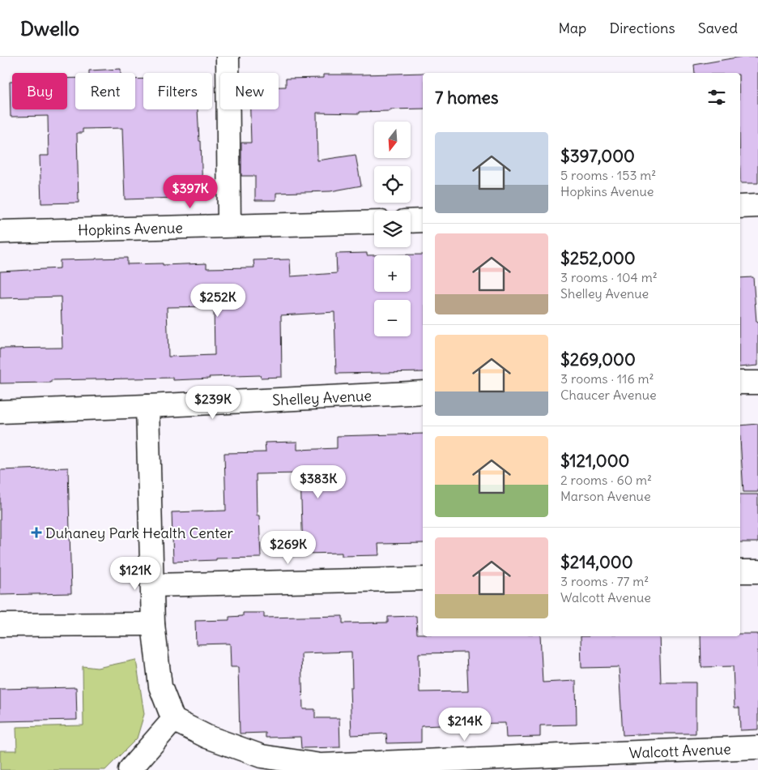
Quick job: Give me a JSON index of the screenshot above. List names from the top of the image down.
{
  "streets": {
    "street": ["Hopkins Avenue", "Shelley Avenue", "Walcott Avenue"]
  },
  "places": {
    "health": ["Duhaney Park Health Center"]
  },
  "north": "bottom",
  "page": {
    "header": "Dwello",
    "nav": ["Map", "Directions", "Saved"],
    "chip": [
      "Buy",
      "Rent",
      "Filters",
      "New"
    ],
    "heading": "7 homes",
    "map_buttons": ["+", "−"],
    "list": [
      {
        "name": "$397,000",
        "note": "5 rooms · 153 m² · Hopkins Avenue"
      },
      {
        "name": "$252,000",
        "note": "3 rooms · 104 m² · Shelley Avenue"
      },
      {
        "name": "$269,000",
        "note": "3 rooms · 116 m² · Chaucer Avenue"
      },
      {
        "name": "$121,000",
        "note": "2 rooms · 60 m² · Marson Avenue"
      },
      {
        "name": "$214,000",
        "note": "3 rooms · 77 m² · Walcott Avenue"
      }
    ],
    "price": [
      "$397K",
      "$252K",
      "$239K",
      "$383K",
      "$269K",
      "$121K",
      "$214K"
    ]
  }
}
